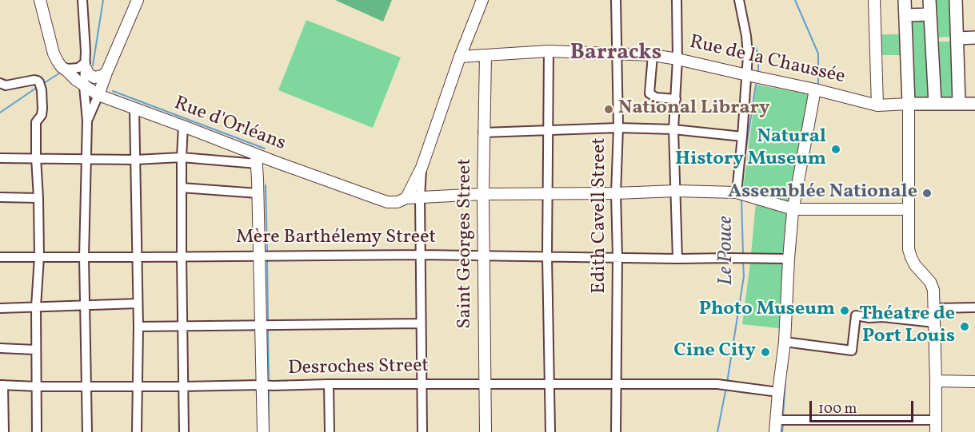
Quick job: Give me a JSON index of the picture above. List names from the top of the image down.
{
  "streets": {
    "street": [
      "Rue de la Chaussée",
      "Rue d'Orléans",
      "Edith Cavell Street",
      "Mère Barthélemy Street",
      "Saint Georges Street",
      "Desroches Street"
    ]
  },
  "crossings": [
    ["Rue de la Chaussée", "Edith Cavell Street"],
    ["Rue de la Chaussée", "Saint Georges Street"],
    ["Rue d'Orléans", "Edith Cavell Street"],
    ["Rue d'Orléans", "Saint Georges Street"],
    ["Edith Cavell Street", "Mère Barthélemy Street"],
    ["Edith Cavell Street", "Desroches Street"],
    ["Mère Barthélemy Street", "Saint Georges Street"],
    ["Saint Georges Street", "Desroches Street"]
  ],
  "districts": ["Barracks"],
  "water": ["Le Pouce"],
  "places": [
    "National Library",
    "Natural History Museum",
    "Assemblée Nationale",
    "Photo Museum",
    "Théatre de Port Louis",
    "Cine City"
  ],
  "scale_bar": "100 m"
}
